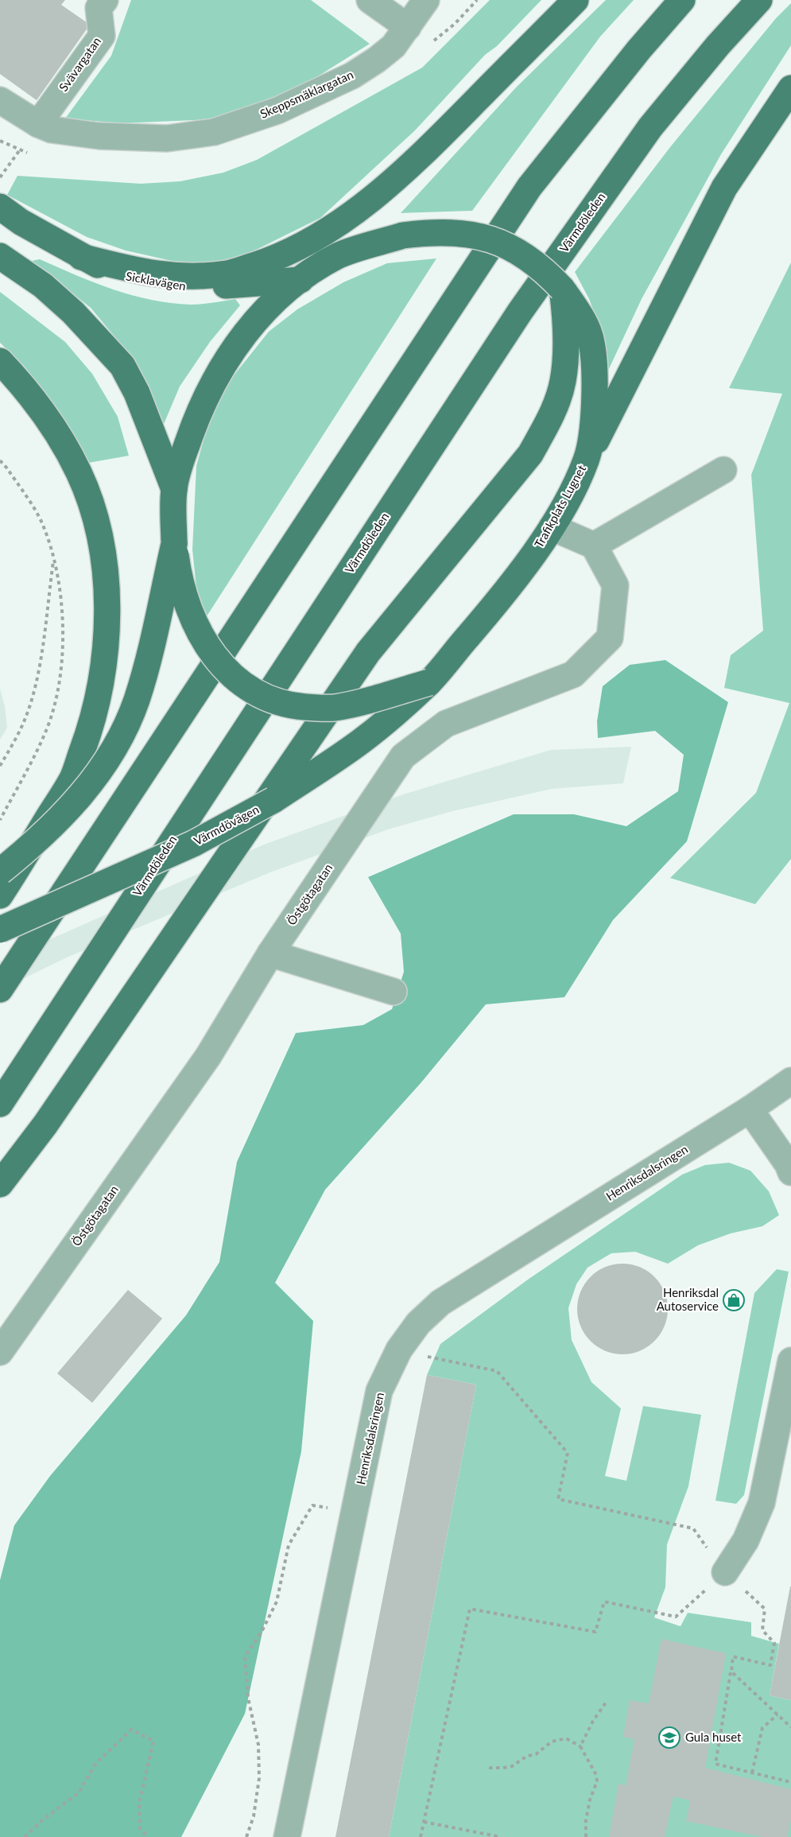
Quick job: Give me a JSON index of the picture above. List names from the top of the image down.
{
  "streets": {
    "main road": [
      "Värmdöleden",
      "Sicklavägen",
      "Trafikplats Lugnet",
      "Värmdövägen"
    ],
    "street": [
      "Svävargatan",
      "Skeppsmäklargatan",
      "Östgötagatan",
      "Henriksdalsringen"
    ]
  },
  "crossings": [
    ["Svävargatan", "Skeppsmäklargatan"],
    ["Sicklavägen", "Trafikplats Lugnet"],
    ["Trafikplats Lugnet", "Värmdövägen"]
  ],
  "places": {
    "shop": ["Henriksdal Autoservice"],
    "school or university": ["Gula huset"]
  }
}
